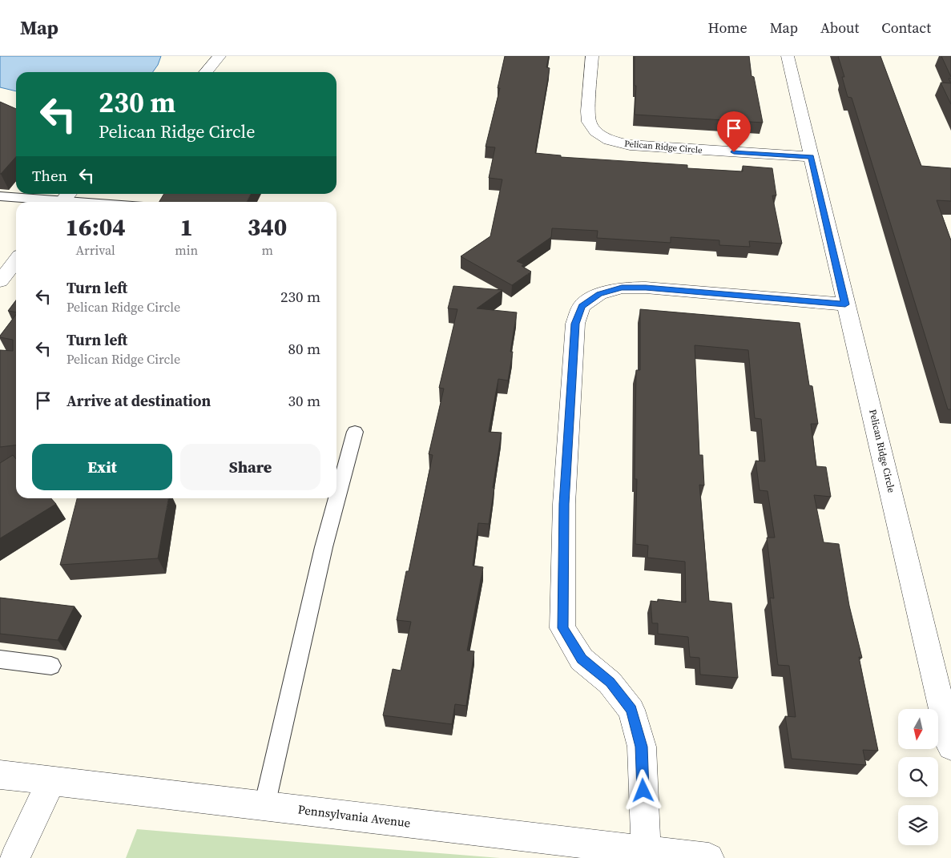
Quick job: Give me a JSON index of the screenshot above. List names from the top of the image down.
{
  "streets": {
    "street": ["Pelican Ridge Circle", "Pennsylvania Avenue"]
  },
  "north": "bottom",
  "page": {
    "header": "Map",
    "nav": [
      "Home",
      "Map",
      "About",
      "Contact"
    ],
    "turn": ["230 m", "Pelican Ridge Circle"],
    "then": "Then",
    "eta": [
      "16:04",
      "Arrival",
      "1",
      "min",
      "340",
      "m"
    ],
    "list": [
      {
        "name": "Turn left",
        "note": "Pelican Ridge Circle",
        "value": "230 m"
      },
      {
        "name": "Turn left",
        "note": "Pelican Ridge Circle",
        "value": "80 m"
      },
      {
        "name": "Arrive at destination",
        "value": "30 m"
      }
    ],
    "buttons": ["Exit", "Share"]
  }
}
